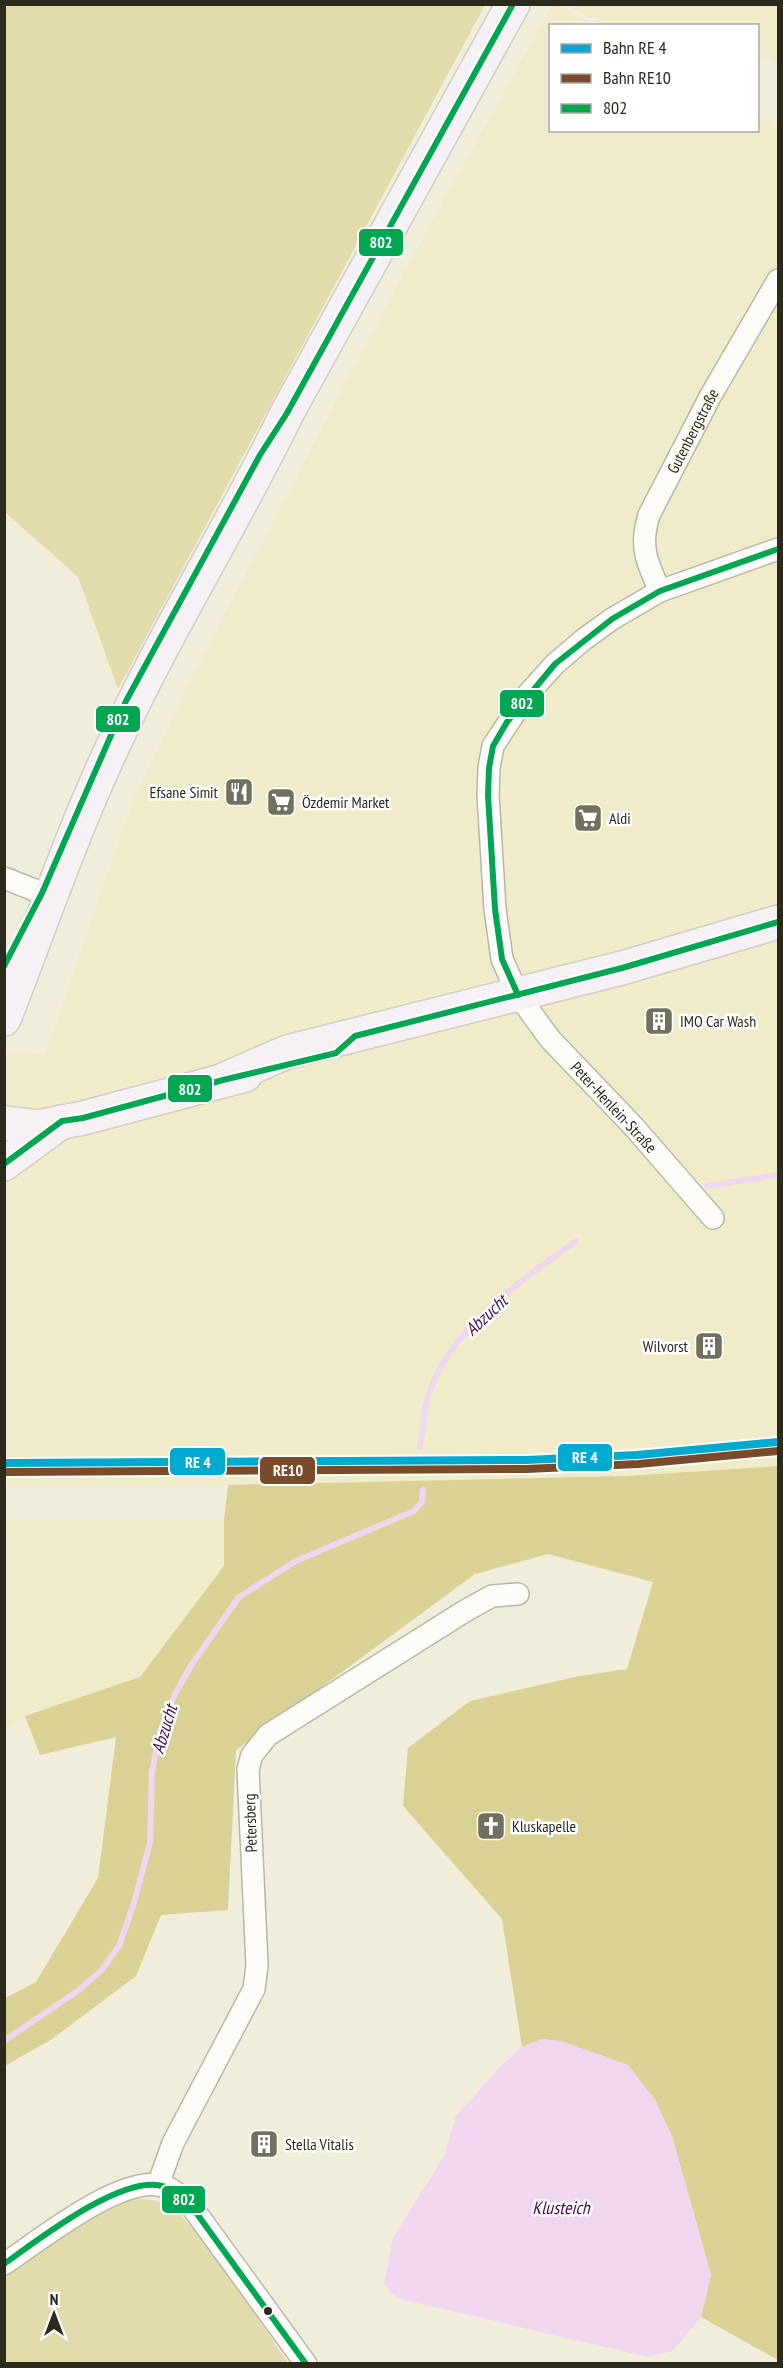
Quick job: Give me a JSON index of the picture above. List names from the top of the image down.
{
  "streets": {
    "street": ["Gutenbergstraße", "Peter-Henlein-Straße", "Petersberg"]
  },
  "crossings": [
    ["Gutenbergstraße", "Peter-Henlein-Straße"]
  ],
  "water": ["Abzucht", "Klusteich"],
  "places": {
    "restaurant": ["Efsane Simit"],
    "supermarket": ["Özdemir Market", "Aldi"],
    "building": ["IMO Car Wash", "Wilvorst", "Stella Vitalis"],
    "church": ["Kluskapelle"]
  },
  "lines": ["transit line 802", "rail line RE10"],
  "legend": ["Bahn RE 4", "Bahn RE10", "802"],
  "north": "top"
}
